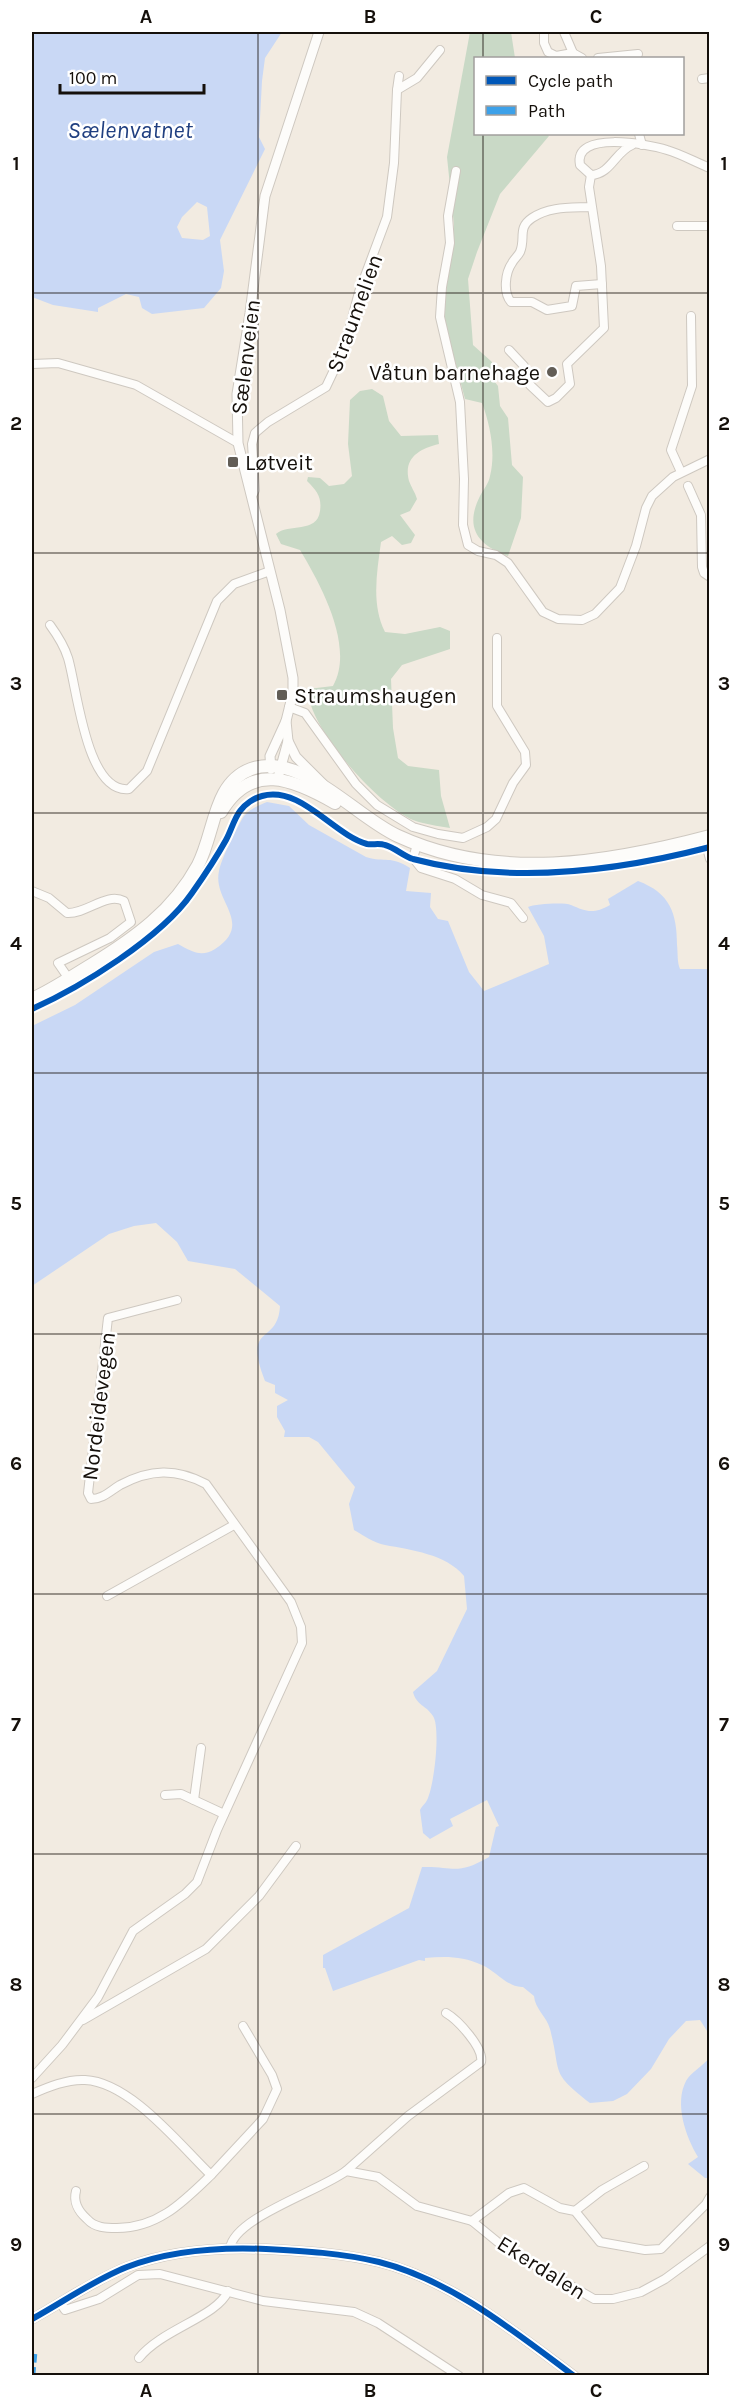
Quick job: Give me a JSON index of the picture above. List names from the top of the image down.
{
  "streets": {
    "street": [
      "Straumelien",
      "Sælenveien",
      "Nordeidevegen",
      "Ekerdalen"
    ]
  },
  "crossings": [
    ["Straumelien", "Sælenveien"]
  ],
  "water": ["Sælenvatnet"],
  "places": {
    "other": ["Våtun barnehage"],
    "transit": ["Løtveit", "Straumshaugen"]
  },
  "legend": ["Cycle path", "Path"],
  "scale_bar": "100 m",
  "grid": {
    "columns": ["A", "B", "C"],
    "rows": [
      "1",
      "2",
      "3",
      "4",
      "5",
      "6",
      "7",
      "8",
      "9"
    ]
  }
}
